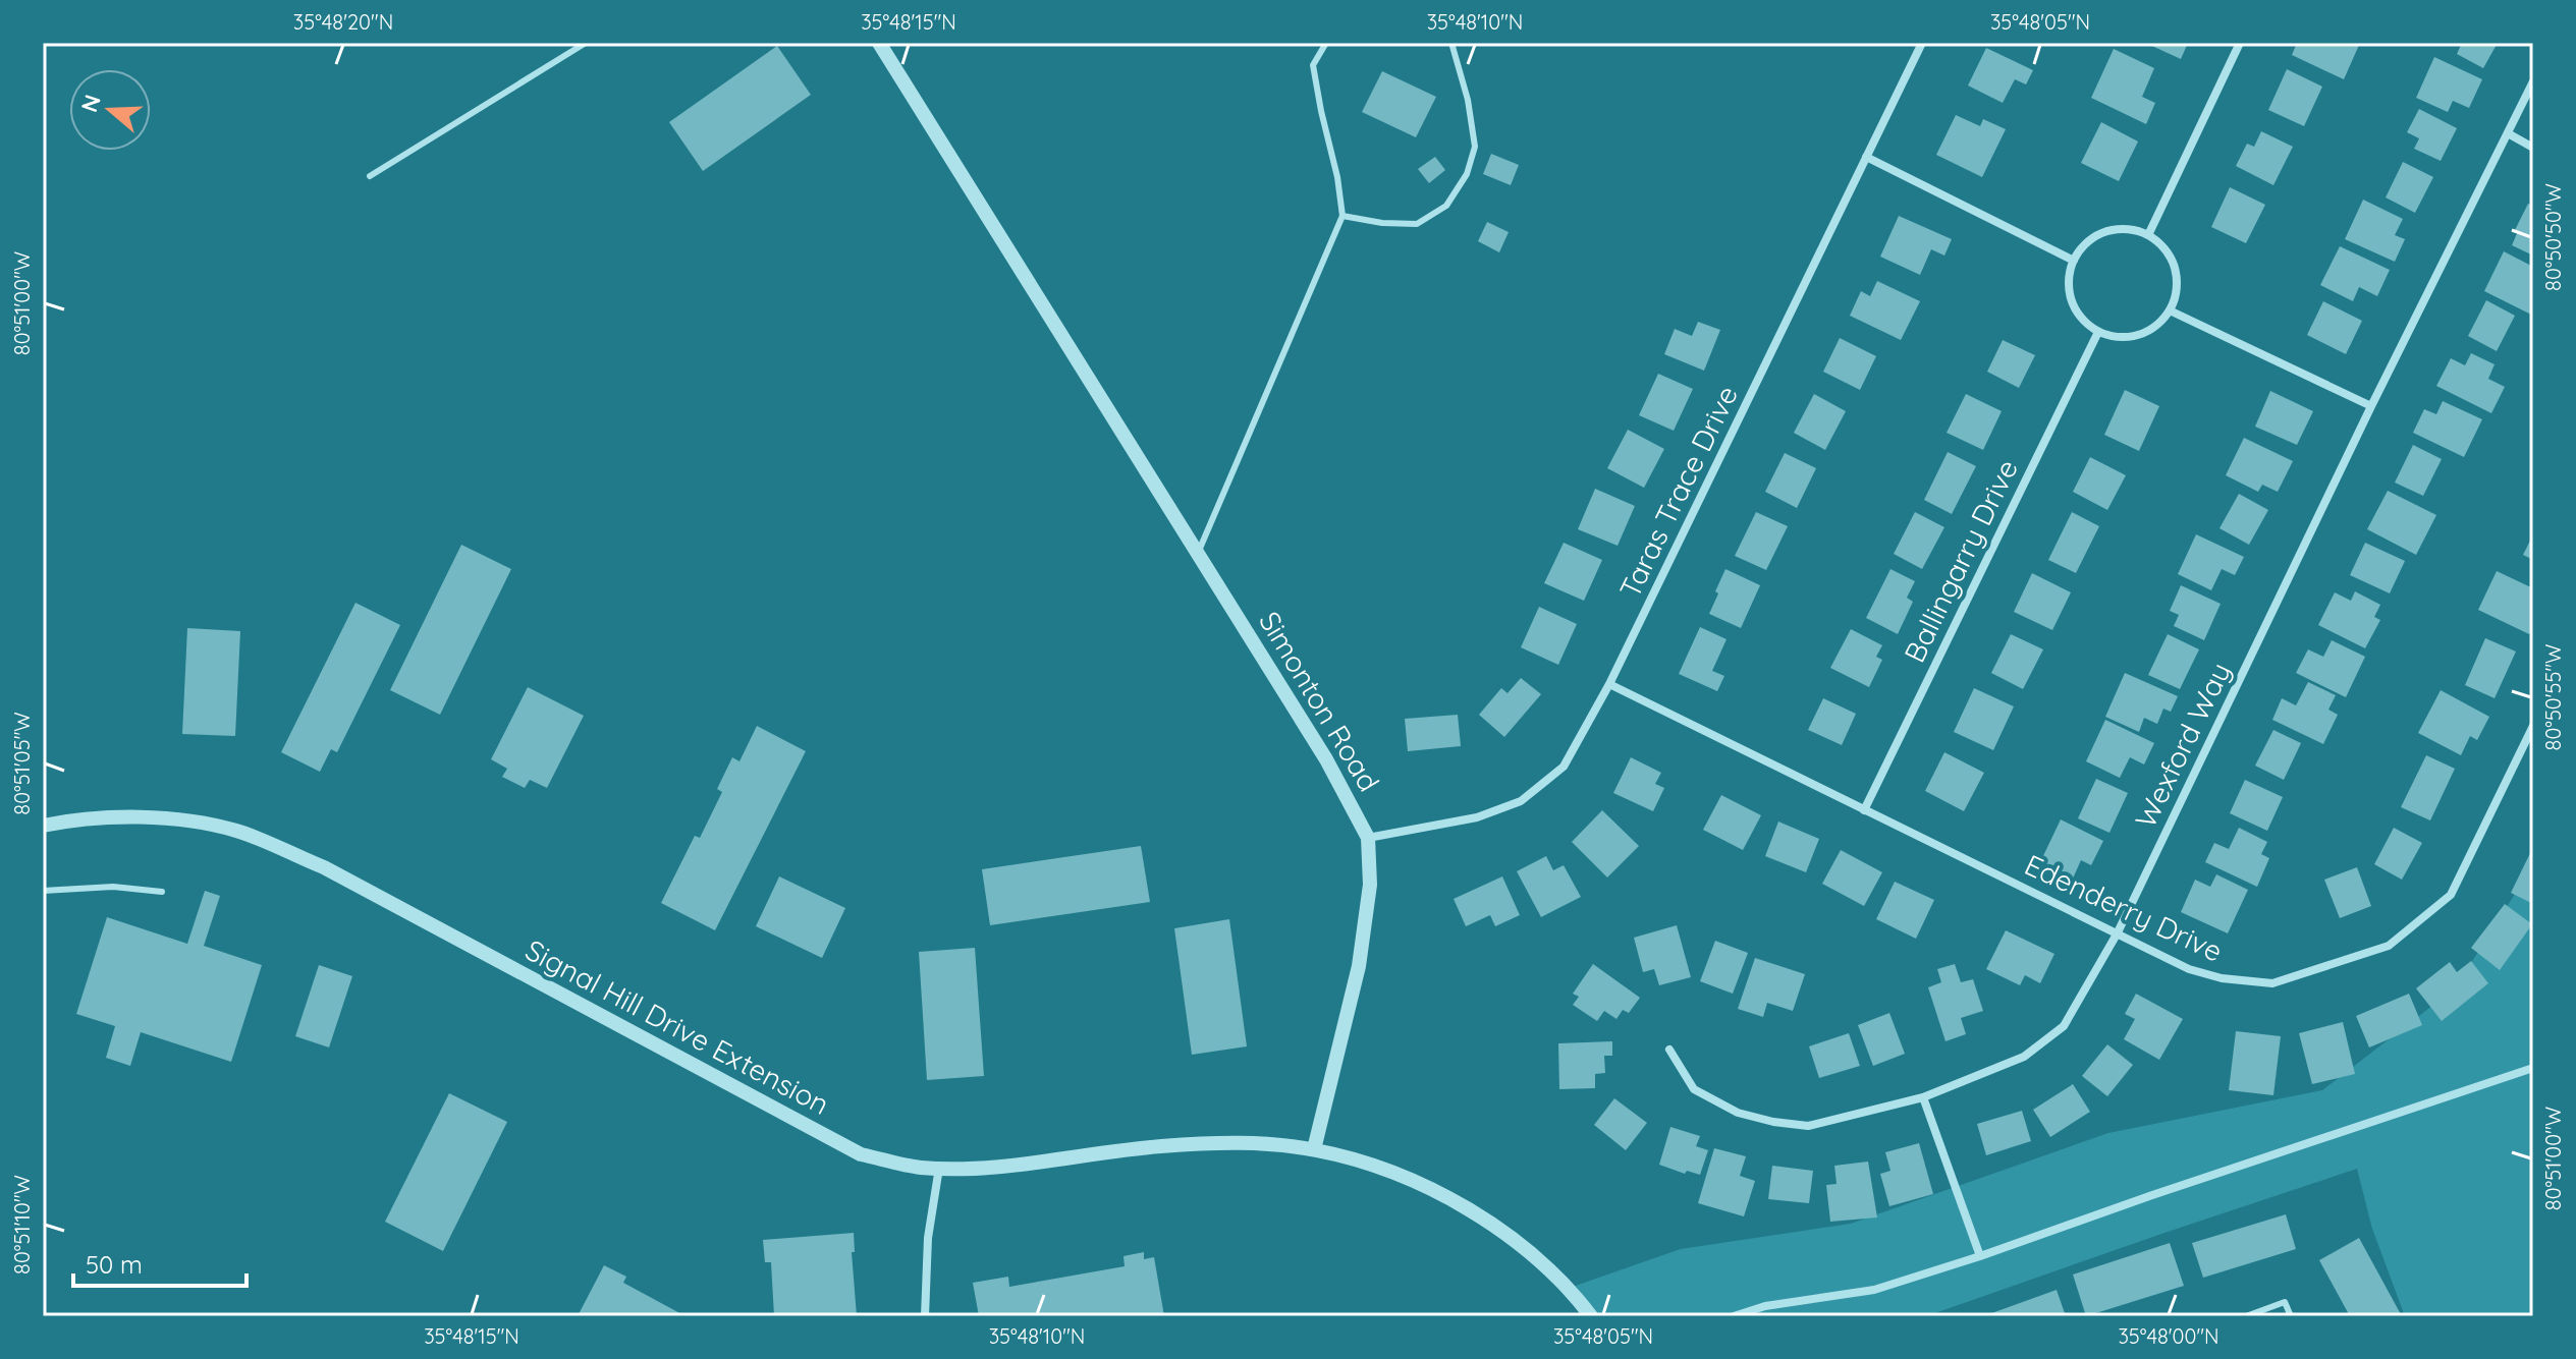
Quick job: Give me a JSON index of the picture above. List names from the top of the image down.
{
  "streets": {
    "street": [
      "Taras Trace Drive",
      "Ballingarry Drive",
      "Simonton Road",
      "Wexford Way",
      "Edenderry Drive",
      "Signal Hill Drive Extension"
    ]
  },
  "crossings": [
    ["Taras Trace Drive", "Simonton Road"],
    ["Taras Trace Drive", "Edenderry Drive"],
    ["Ballingarry Drive", "Edenderry Drive"],
    ["Simonton Road", "Signal Hill Drive Extension"],
    ["Wexford Way", "Edenderry Drive"]
  ],
  "scale_bar": "50 m",
  "north": "left",
  "coordinates": [
    "35°48'20\"N",
    "35°48'15\"N",
    "35°48'10\"N",
    "35°48'05\"N",
    "80°50'50\"W",
    "80°51'00\"W",
    "80°50'55\"W",
    "80°51'05\"W",
    "80°51'10\"W",
    "35°48'00\"N"
  ]
}
